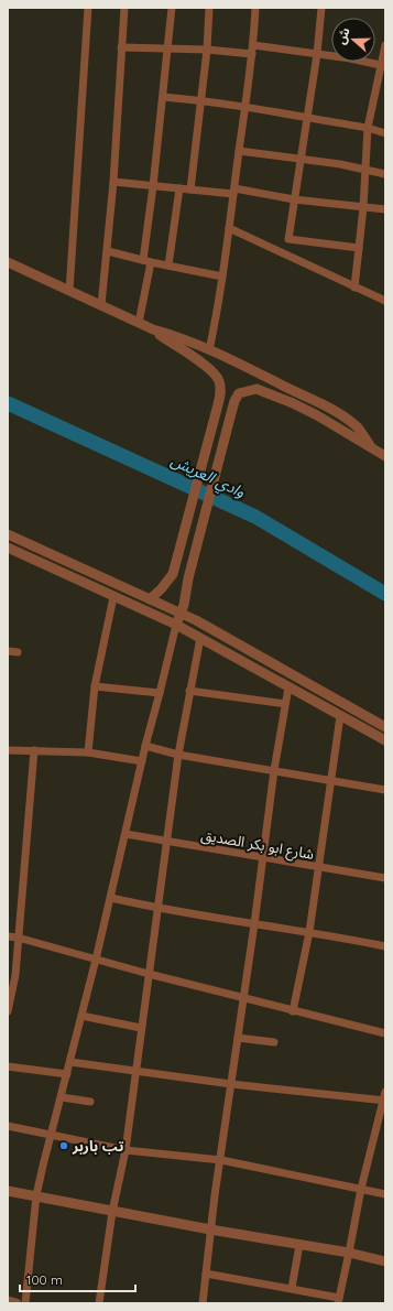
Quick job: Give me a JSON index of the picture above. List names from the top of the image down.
{
  "streets": {
    "street": ["شارع ابو بكر الصديق"]
  },
  "water": ["وادي العريش"],
  "places": ["تب باربر"],
  "scale_bar": "100 m",
  "north": "left"
}
